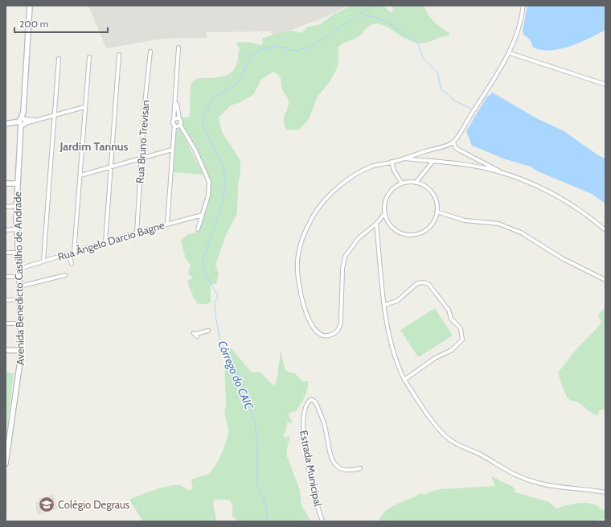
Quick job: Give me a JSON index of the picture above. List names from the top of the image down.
{
  "streets": {
    "main road": ["Avenida Benedicto Castilho de Andrade"],
    "street": ["Rua Bruno Trevisan", "Rua Ângelo Darcio Bagne", "Estrada Municipal"]
  },
  "crossings": [
    ["Rua Bruno Trevisan", "Rua Ângelo Darcio Bagne"],
    ["Rua Ângelo Darcio Bagne", "Avenida Benedicto Castilho de Andrade"]
  ],
  "districts": ["Jardim Tannus"],
  "water": ["Córrego do CAIC"],
  "places": {
    "school or university": ["Colégio Degraus"]
  },
  "scale_bar": "200 m"
}
